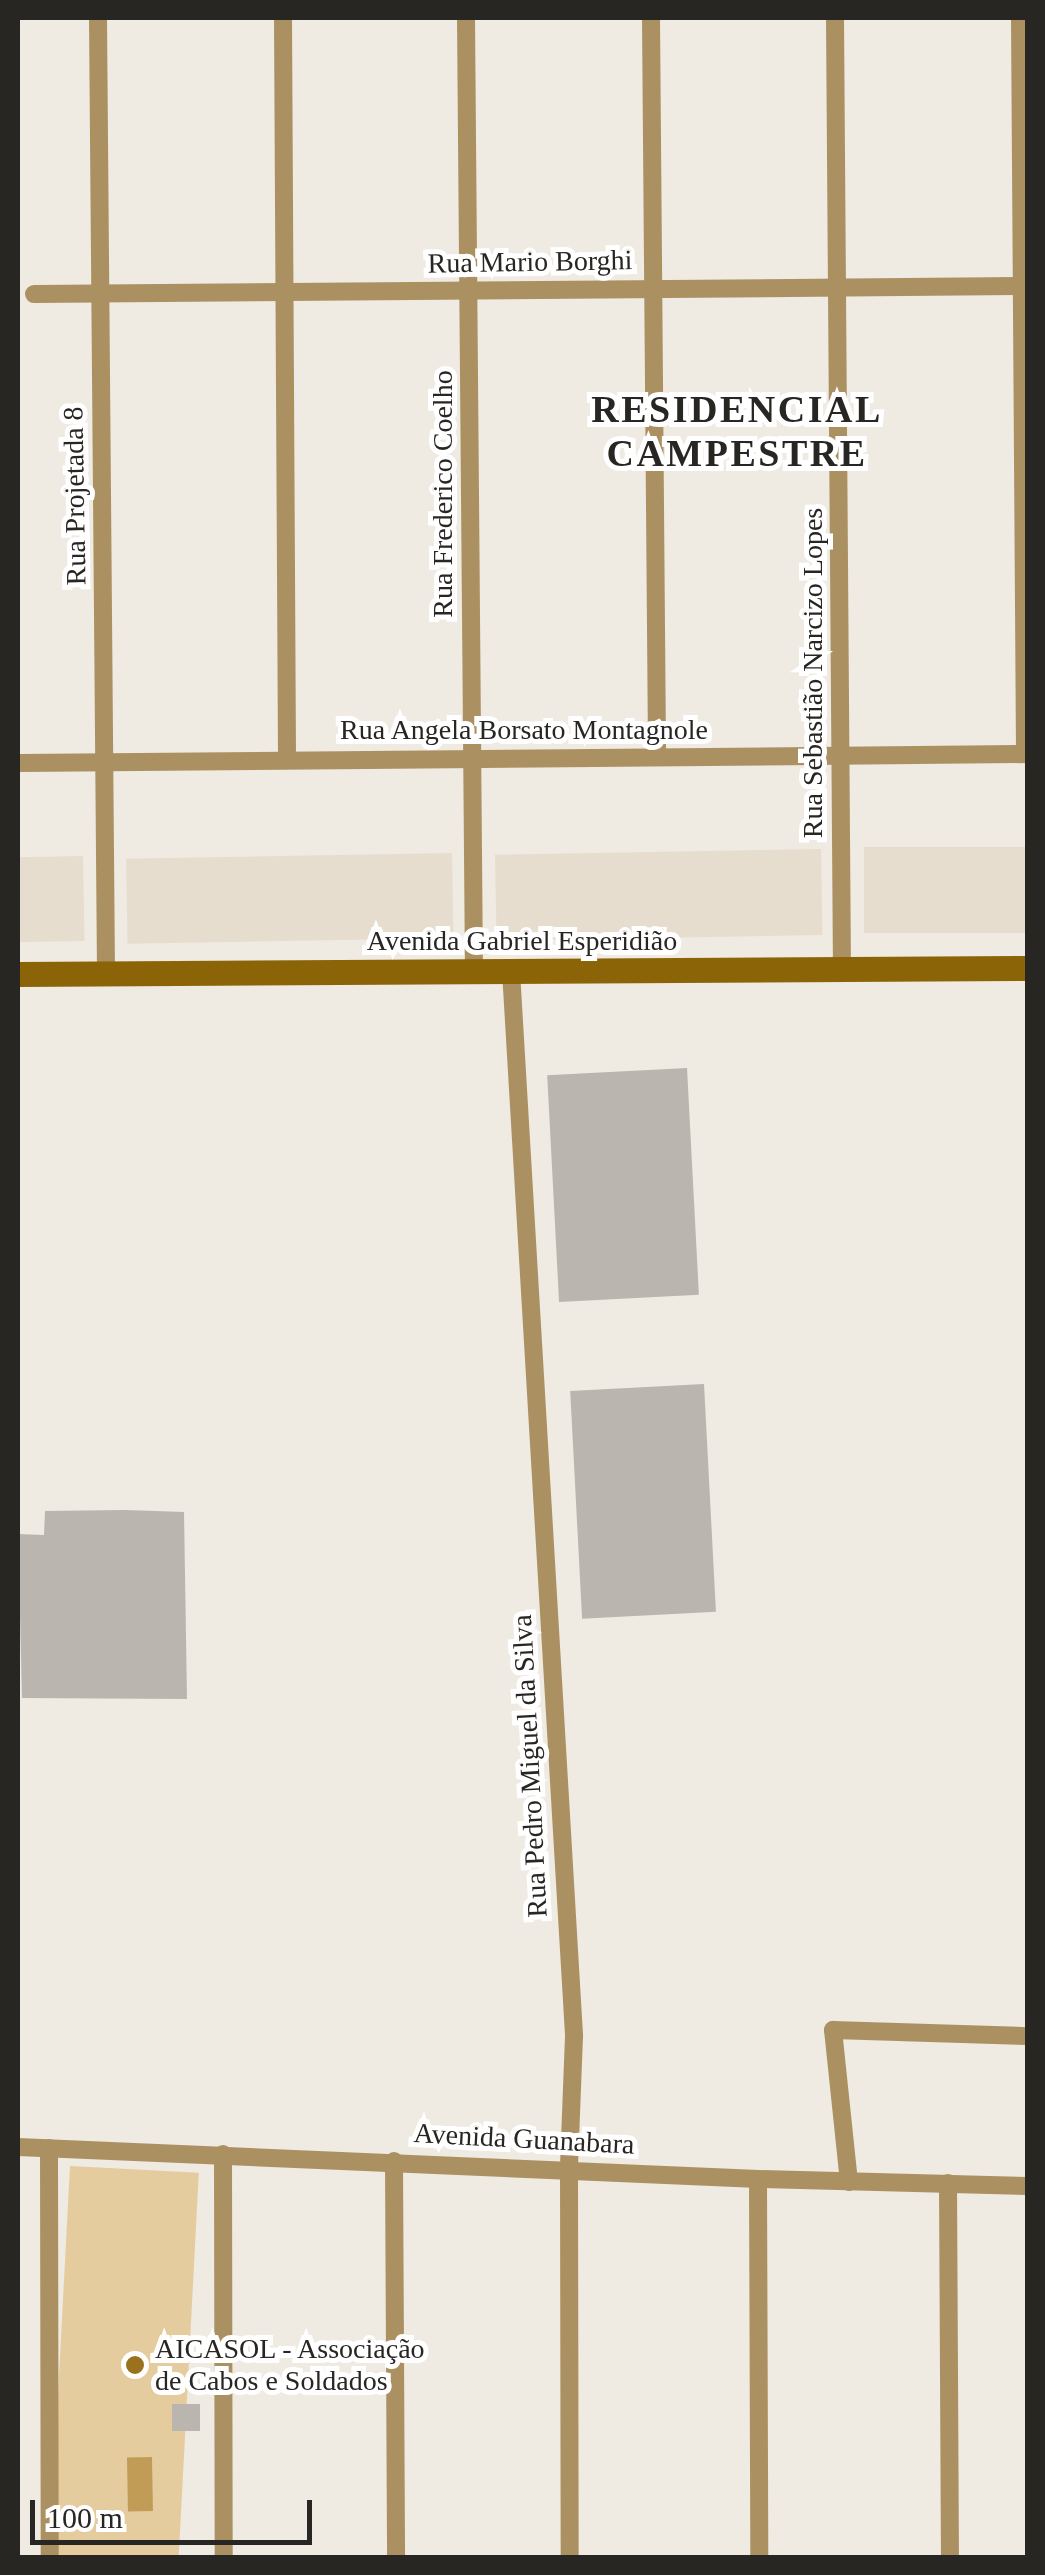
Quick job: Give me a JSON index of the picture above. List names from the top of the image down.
{
  "streets": {
    "main road": ["Avenida Gabriel Esperidião"],
    "street": [
      "Rua Mario Borghi",
      "Rua Frederico Coelho",
      "Rua Projetada 8",
      "Rua Sebastião Narcizo Lopes",
      "Rua Angela Borsato Montagnole",
      "Rua Pedro Miguel da Silva",
      "Avenida Guanabara"
    ]
  },
  "crossings": [
    ["Rua Mario Borghi", "Rua Frederico Coelho"],
    ["Rua Mario Borghi", "Rua Projetada 8"],
    ["Rua Mario Borghi", "Rua Sebastião Narcizo Lopes"],
    ["Rua Frederico Coelho", "Rua Angela Borsato Montagnole"],
    ["Rua Frederico Coelho", "Avenida Gabriel Esperidião"],
    ["Rua Projetada 8", "Rua Angela Borsato Montagnole"],
    ["Rua Projetada 8", "Avenida Gabriel Esperidião"],
    ["Rua Sebastião Narcizo Lopes", "Rua Angela Borsato Montagnole"],
    ["Rua Sebastião Narcizo Lopes", "Avenida Gabriel Esperidião"],
    ["Avenida Gabriel Esperidião", "Rua Pedro Miguel da Silva"],
    ["Rua Pedro Miguel da Silva", "Avenida Guanabara"]
  ],
  "districts": ["RESIDENCIAL CAMPESTRE"],
  "places": ["AICASOL - Associação de Cabos e Soldados"],
  "scale_bar": "100 m"
}
